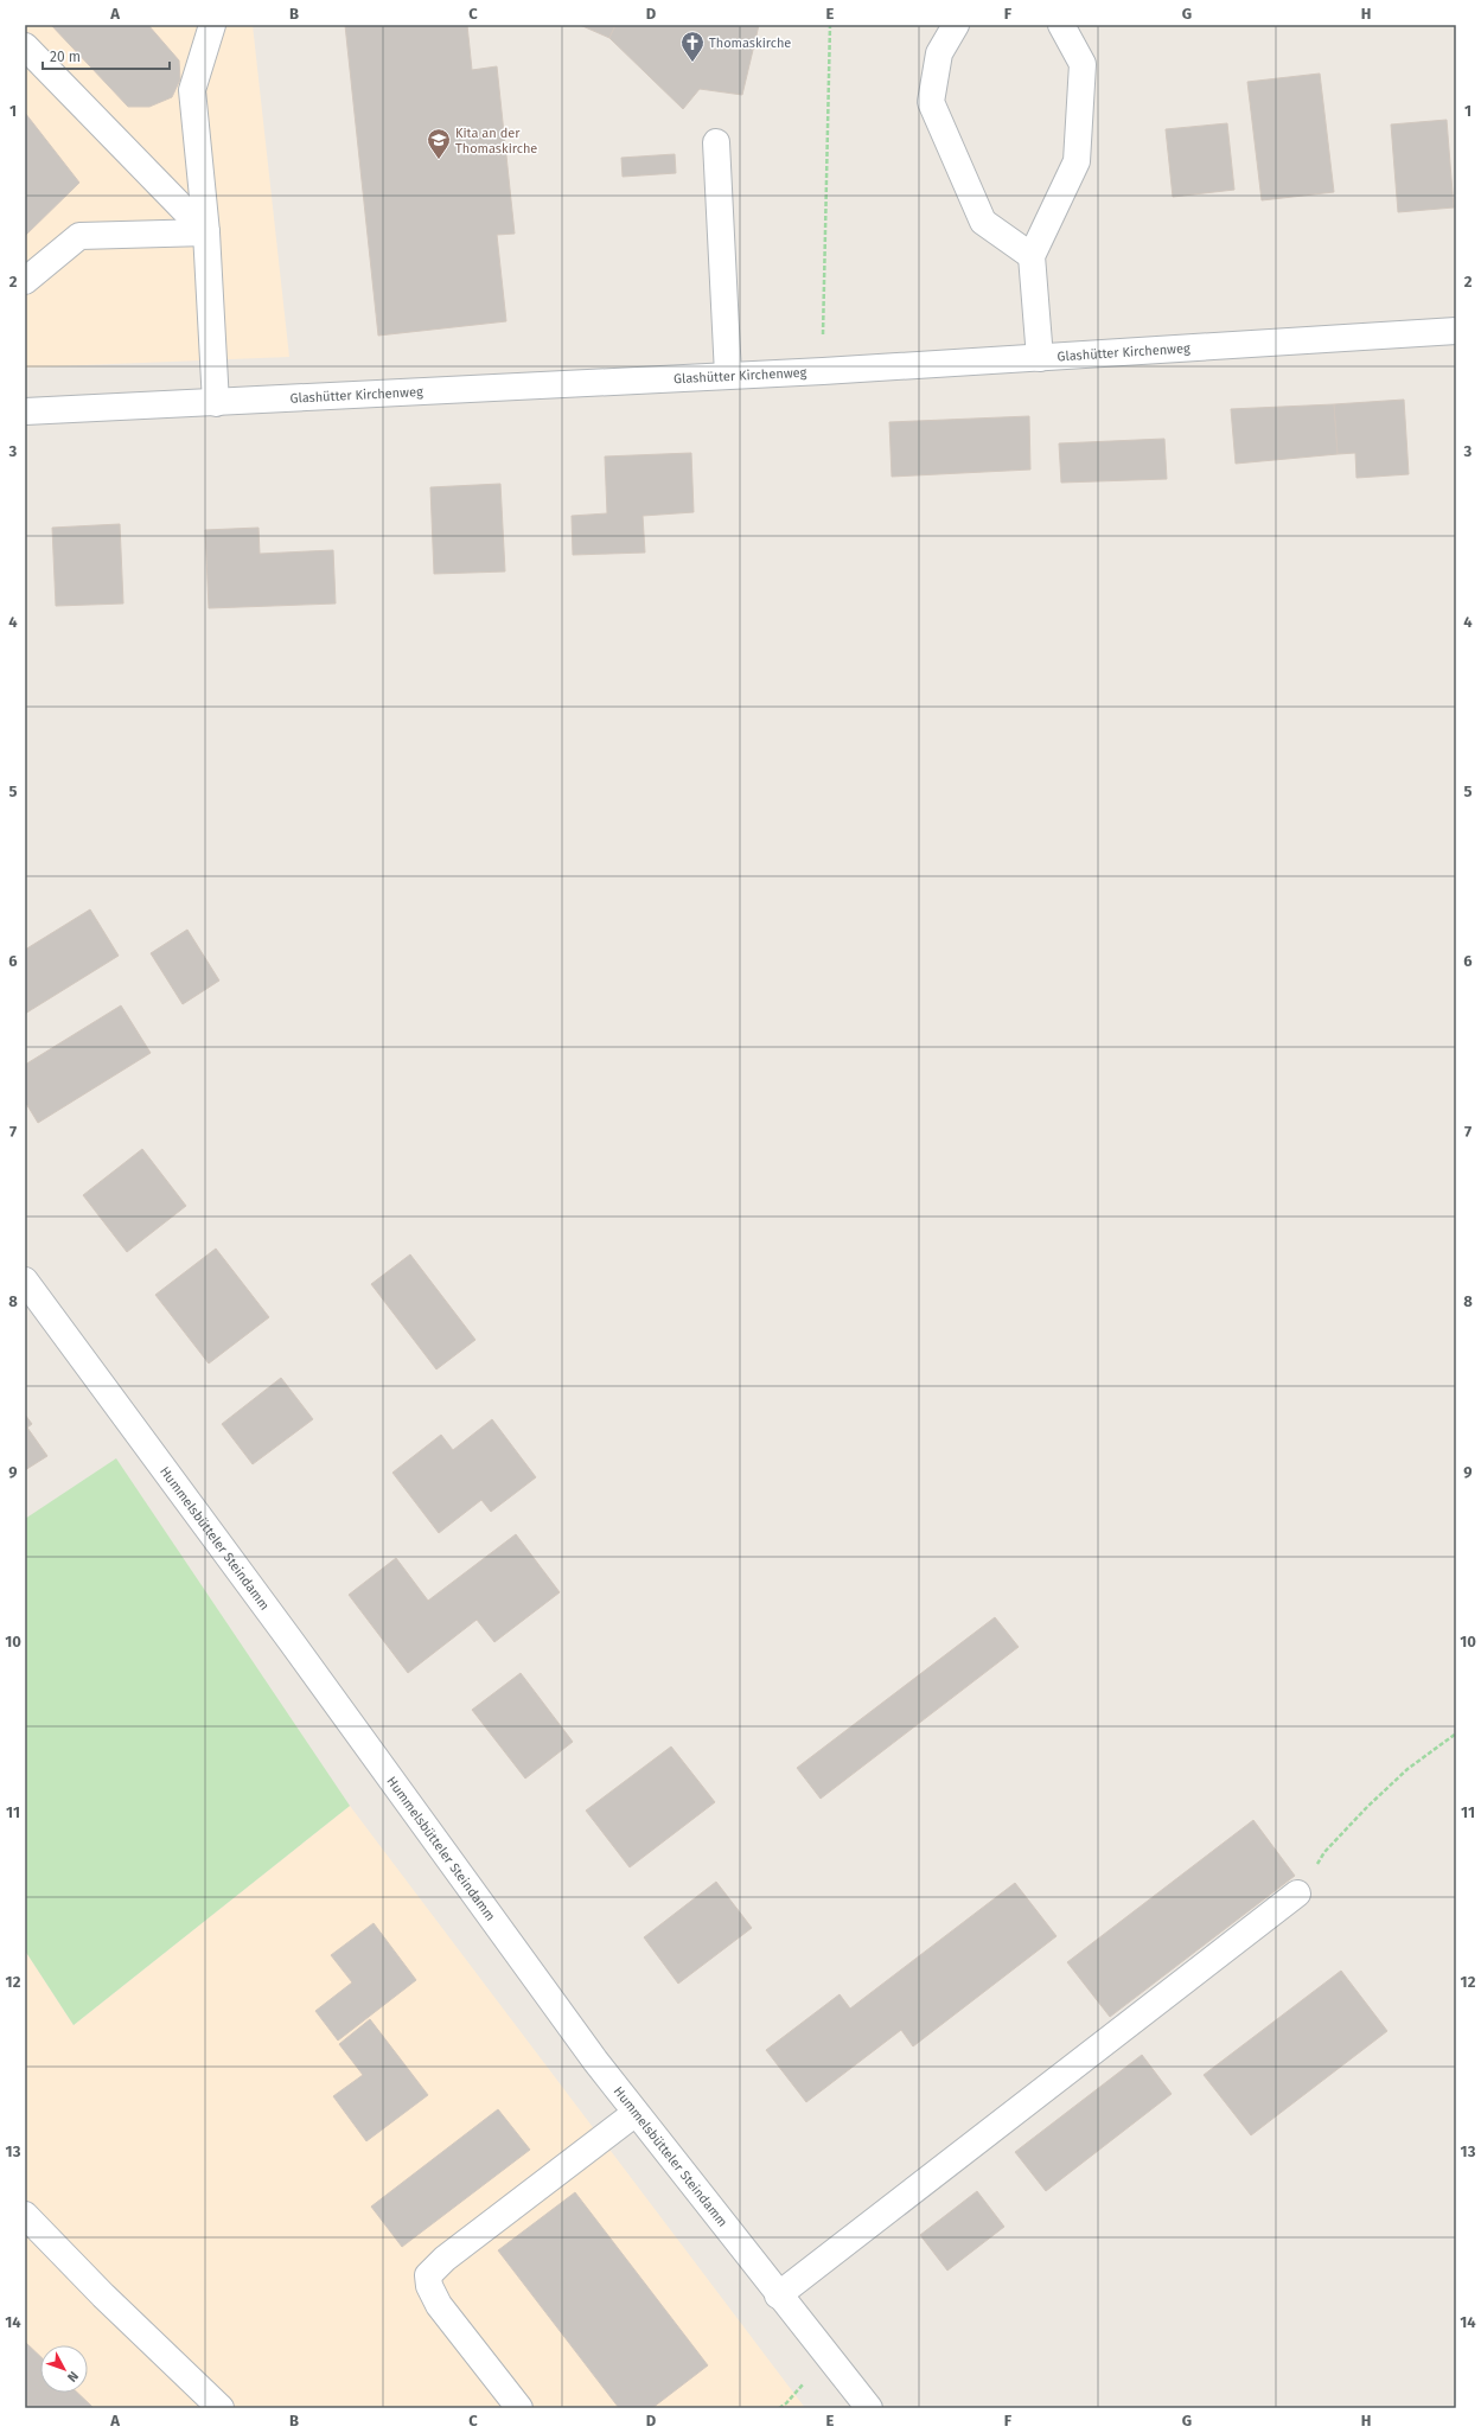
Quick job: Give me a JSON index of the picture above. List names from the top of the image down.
{
  "streets": {
    "street": ["Glashütter Kirchenweg", "Hummelsbütteler Steindamm"]
  },
  "places": {
    "church": ["Thomaskirche"],
    "school or university": ["Kita an der Thomaskirche"]
  },
  "scale_bar": "20 m",
  "north": "bottom right",
  "grid": {
    "columns": [
      "A",
      "B",
      "C",
      "D",
      "E",
      "F",
      "G",
      "H"
    ],
    "rows": [
      "1",
      "2",
      "3",
      "4",
      "5",
      "6",
      "7",
      "8",
      "9",
      "10",
      "11",
      "12",
      "13",
      "14"
    ]
  }
}
